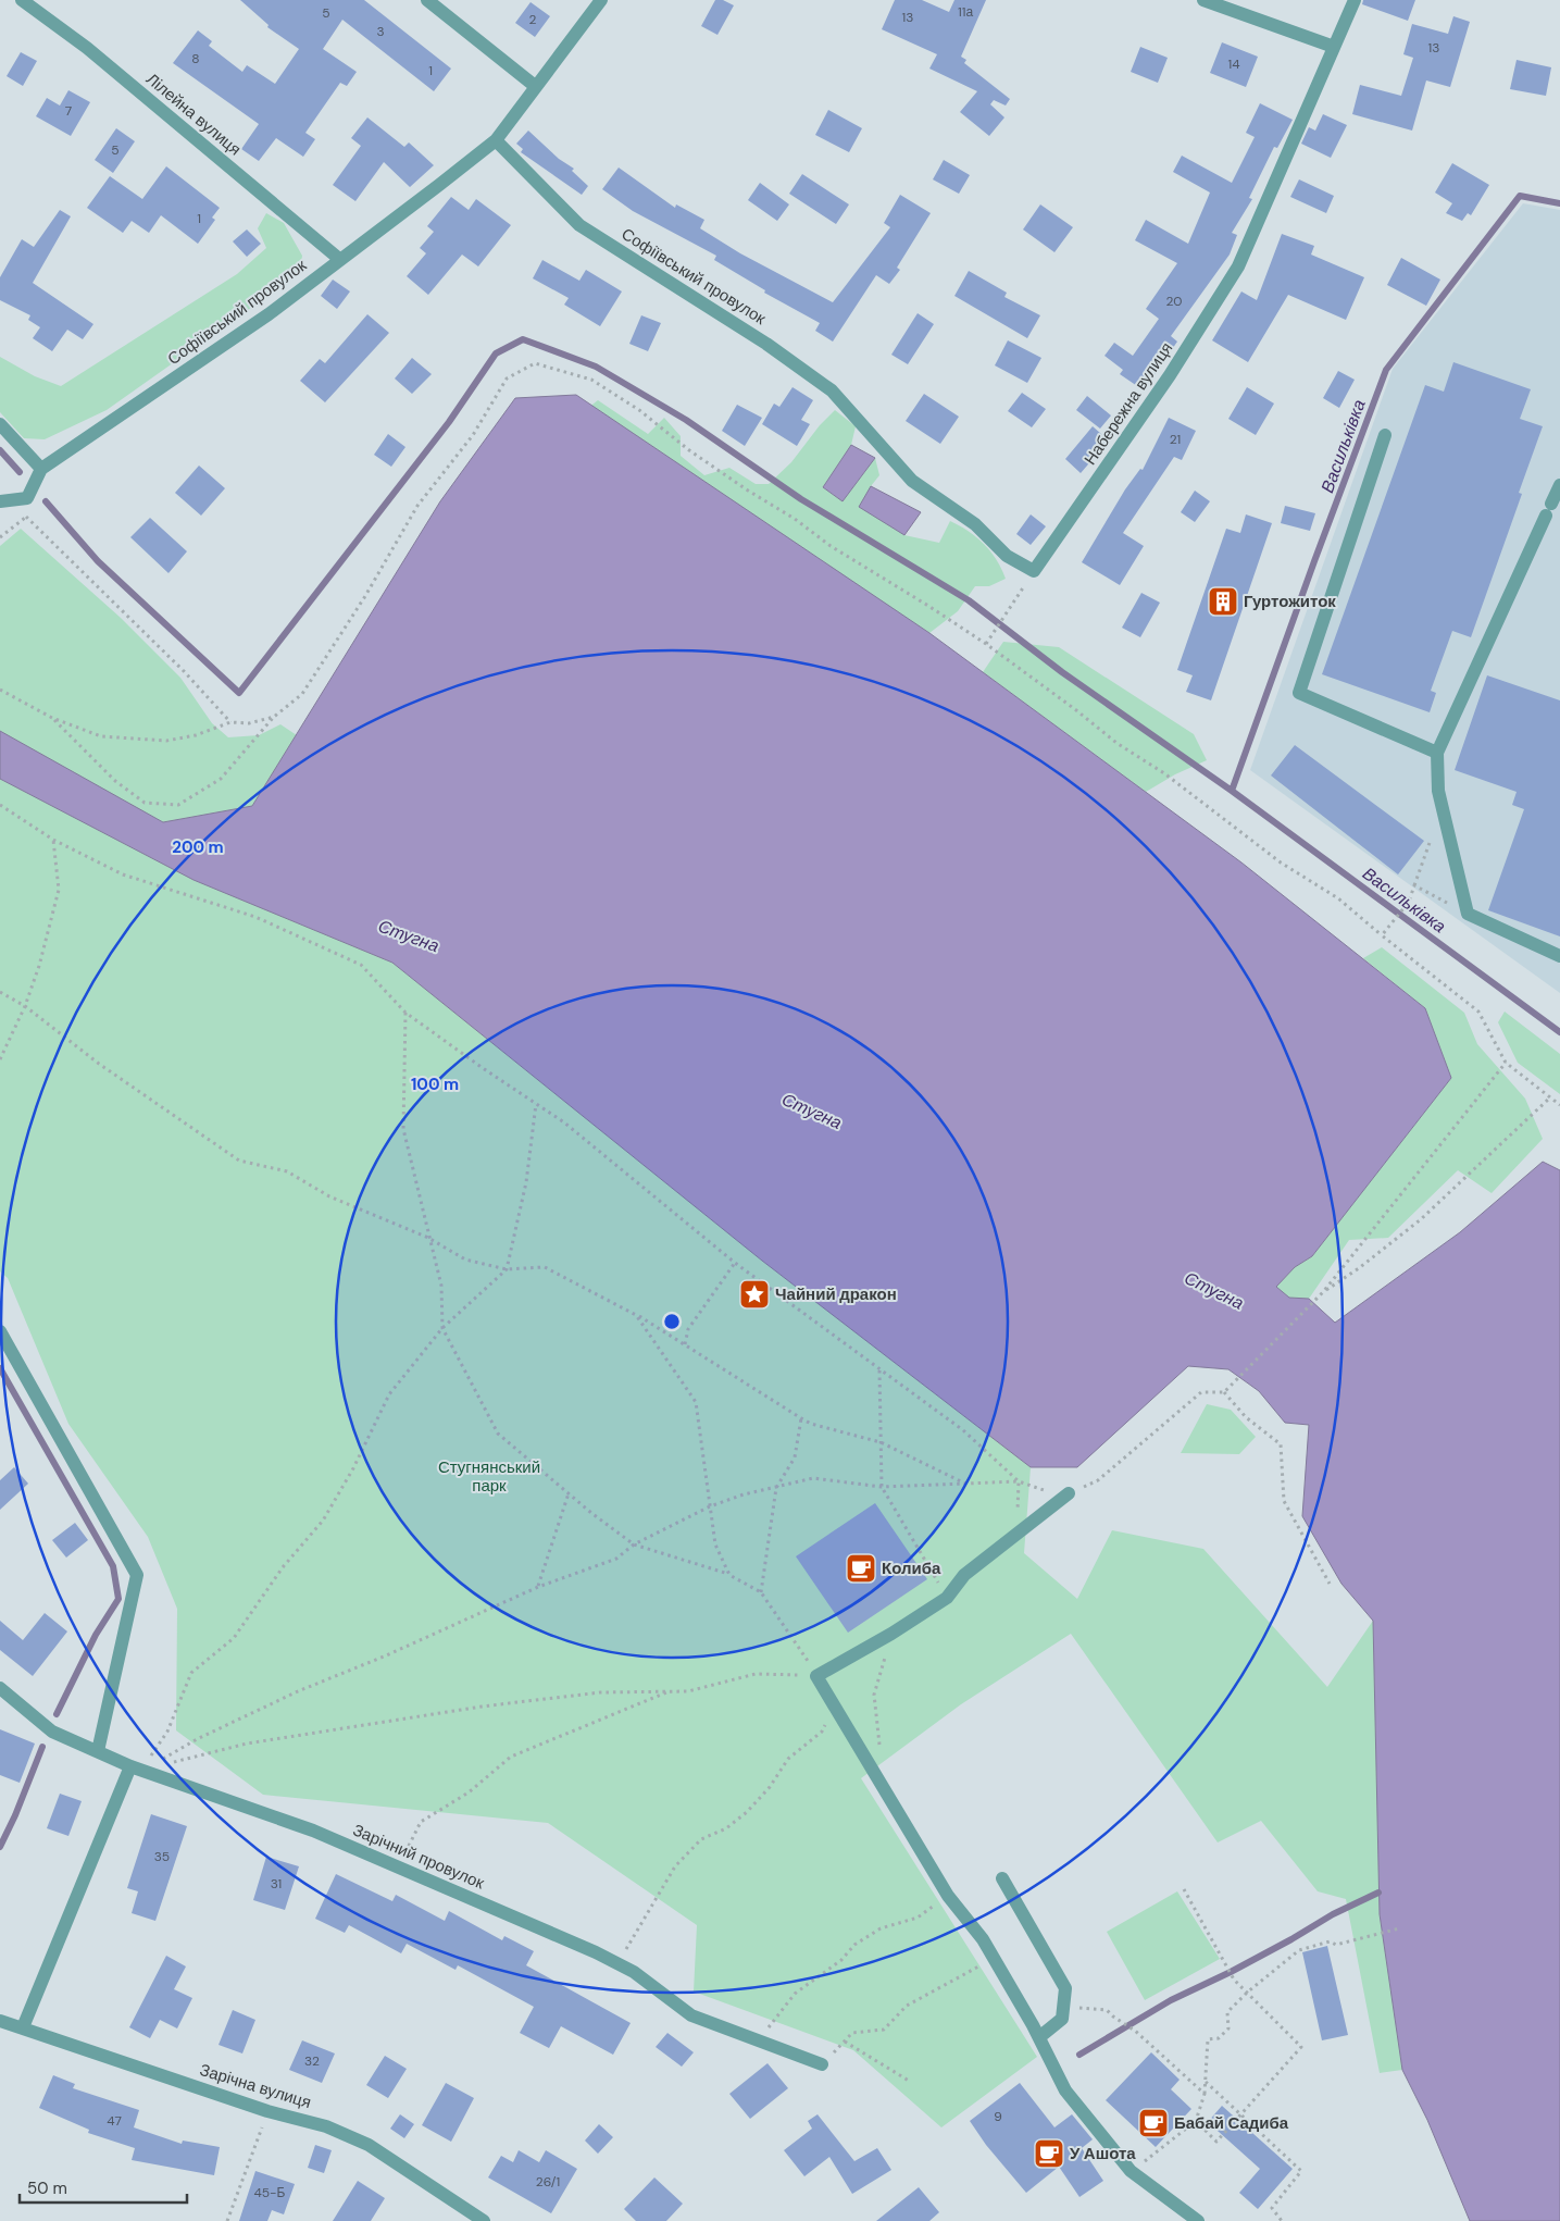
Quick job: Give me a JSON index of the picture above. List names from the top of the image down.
{
  "streets": {
    "street": [
      "Лілейна вулиця",
      "Софіївський провулок",
      "Набережна вулиця",
      "Зарічний провулок",
      "Зарічна вулиця"
    ]
  },
  "crossings": [
    ["Лілейна вулиця", "Софіївський провулок"],
    ["Софіївський провулок", "Набережна вулиця"]
  ],
  "water": ["Васильківка", "Стугна"],
  "parks": ["Стугнянський парк"],
  "places": {
    "building": ["Гуртожиток"],
    "place": ["Чайний дракон"],
    "cafe": ["Колиба", "Бабай Садиба", "У Ашота"]
  },
  "house_numbers": [
    "11а",
    "5",
    "13",
    "2",
    "3",
    "13",
    "8",
    "14",
    "1",
    "7",
    "5",
    "1",
    "20",
    "21",
    "35",
    "31",
    "32",
    "9",
    "47",
    "26/1",
    "45-Б"
  ],
  "scale_bar": "50 m",
  "rings": ["200 m", "100 m"]
}
